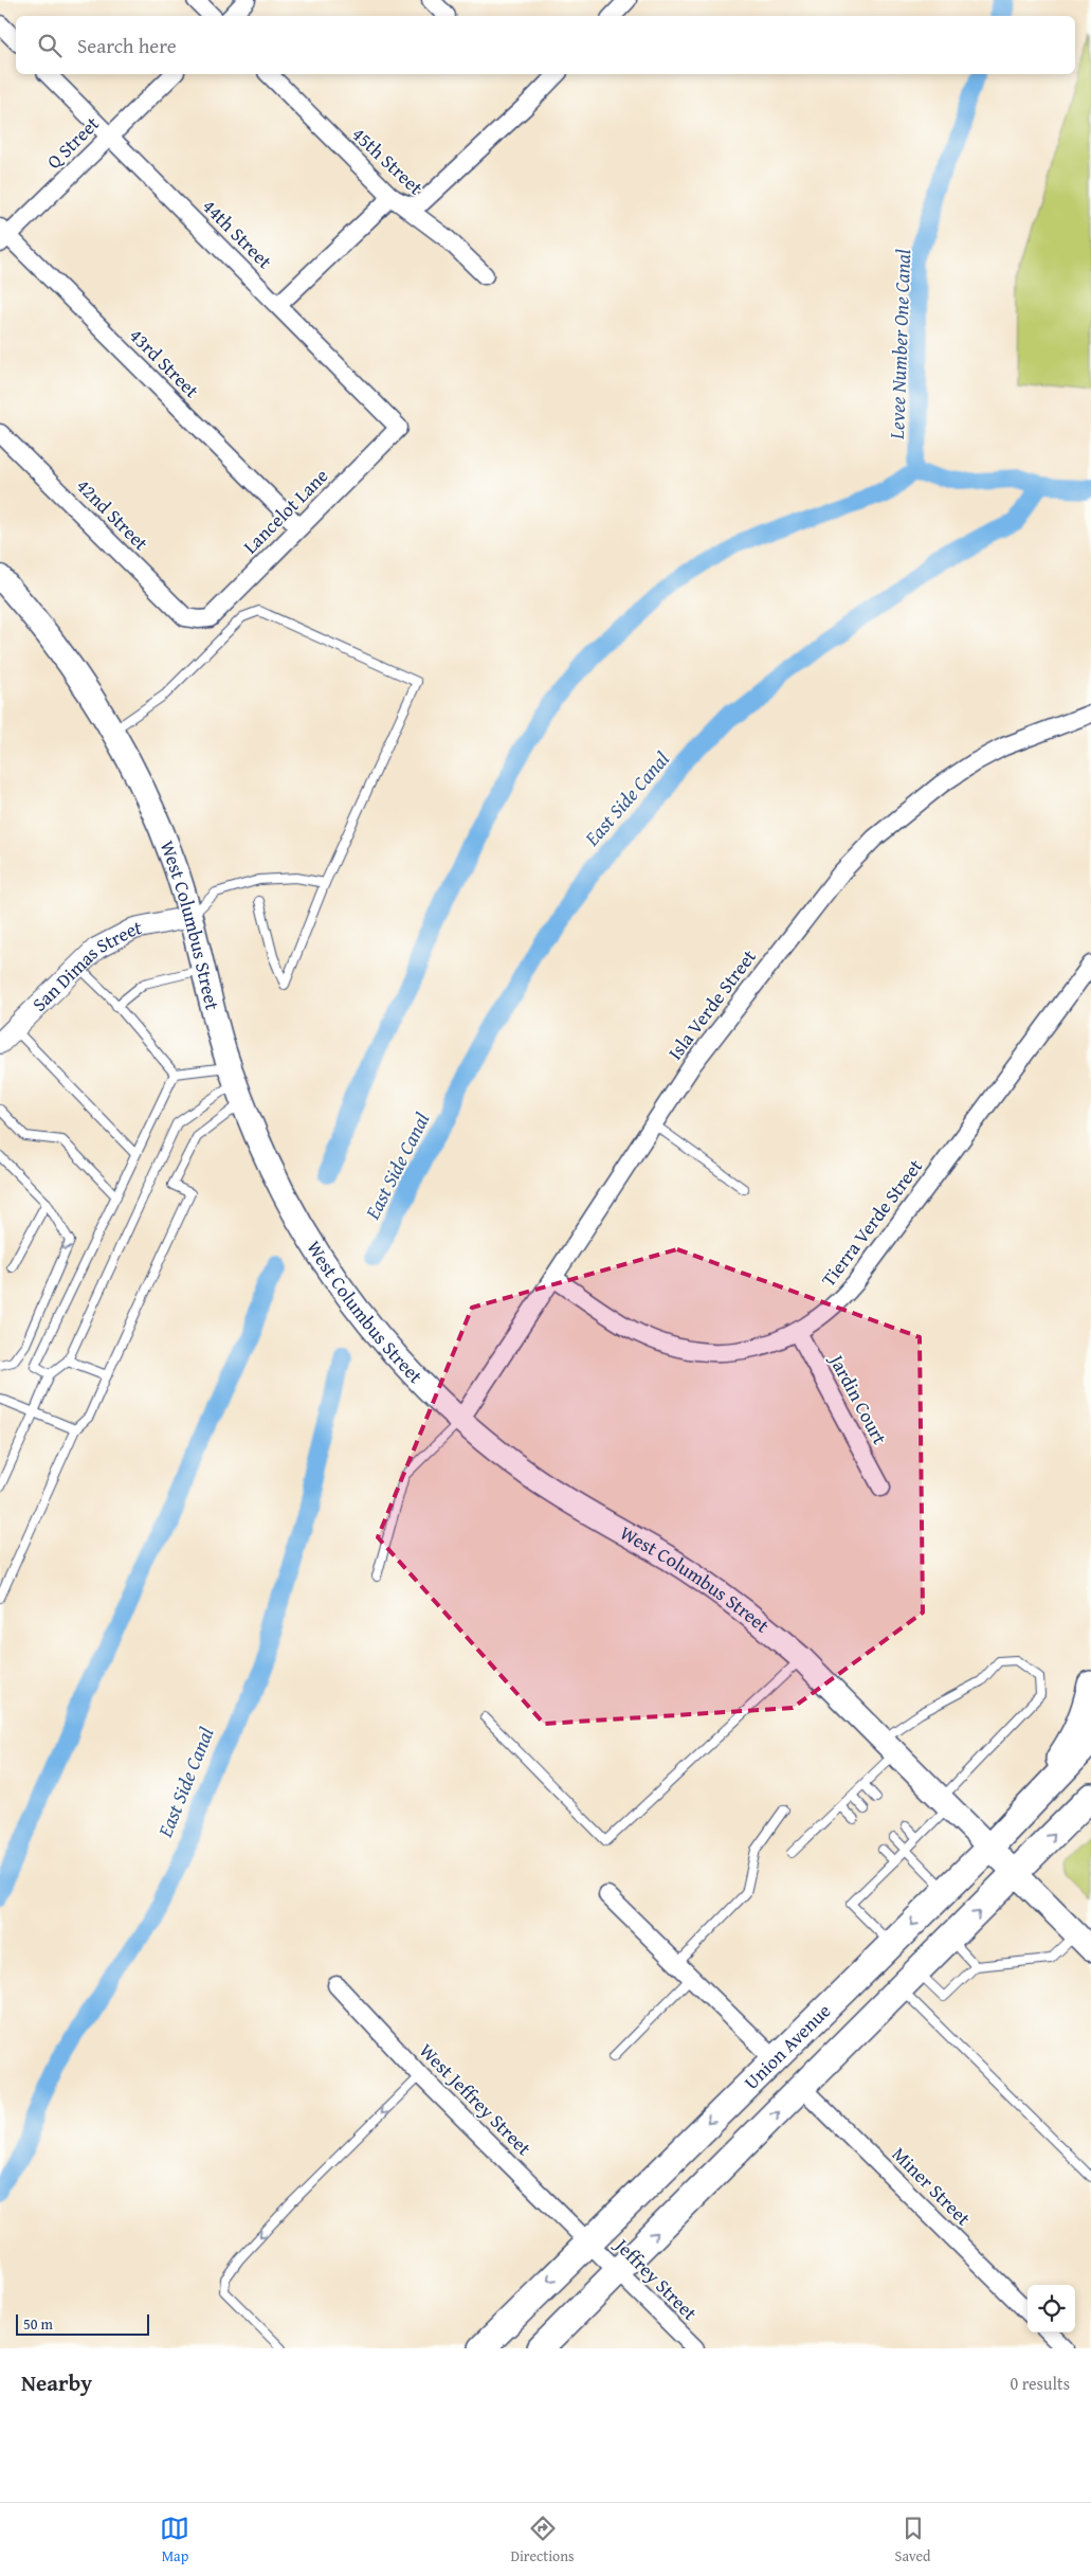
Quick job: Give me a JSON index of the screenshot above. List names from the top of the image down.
{
  "streets": {
    "main road": ["West Columbus Street", "Union Avenue"],
    "street": [
      "Q Street",
      "45th Street",
      "44th Street",
      "43rd Street",
      "Lancelot Lane",
      "42nd Street",
      "San Dimas Street",
      "Isla Verde Street",
      "Tierra Verde Street",
      "Jardin Court",
      "West Jeffrey Street",
      "Miner Street",
      "Jeffrey Street"
    ]
  },
  "crossings": [
    ["Q Street", "44th Street"],
    ["Q Street", "43rd Street"],
    ["44th Street", "Lancelot Lane"],
    ["43rd Street", "Lancelot Lane"],
    ["Lancelot Lane", "42nd Street"],
    ["West Columbus Street", "San Dimas Street"],
    ["West Columbus Street", "Isla Verde Street"],
    ["West Columbus Street", "Union Avenue"],
    ["Isla Verde Street", "Tierra Verde Street"],
    ["Tierra Verde Street", "Jardin Court"],
    ["Union Avenue", "West Jeffrey Street"],
    ["Union Avenue", "Jeffrey Street"],
    ["West Jeffrey Street", "Jeffrey Street"]
  ],
  "water": ["Levee Number One Canal", "East Side Canal"],
  "scale_bar": "50 m",
  "page": {
    "search": "Search here",
    "scale": "50 m",
    "heading": ["Nearby", "0 results"],
    "nav": ["Map", "Directions", "Saved"]
  }
}
